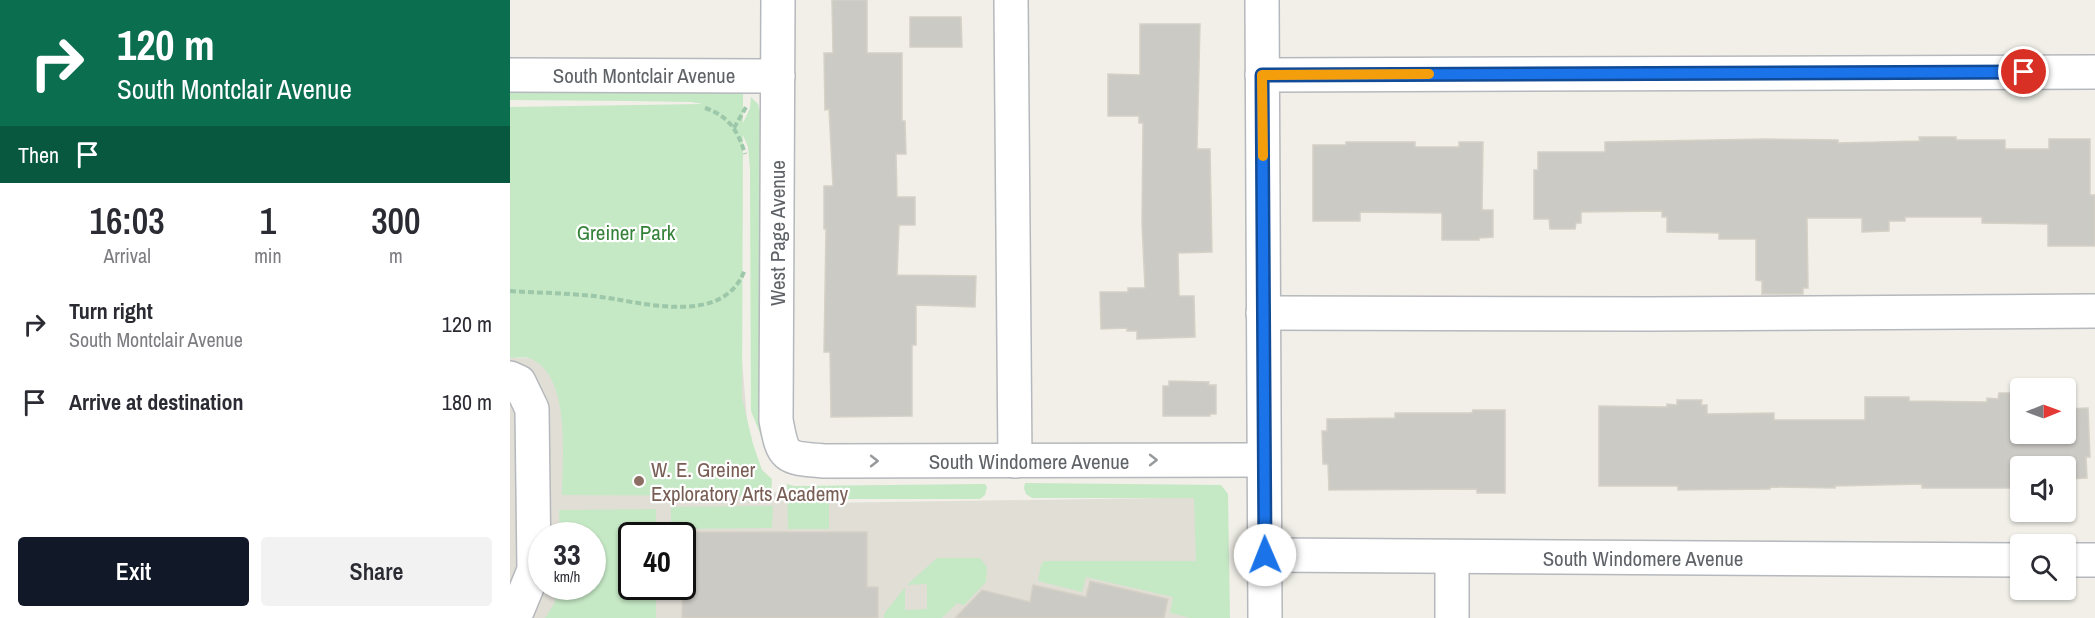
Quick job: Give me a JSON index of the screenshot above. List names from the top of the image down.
{
  "streets": {
    "street": ["South Montclair Avenue", "West Page Avenue", "South Windomere Avenue"]
  },
  "crossings": [
    ["South Montclair Avenue", "West Page Avenue"],
    ["West Page Avenue", "South Windomere Avenue"]
  ],
  "one_way": ["South Windomere Avenue"],
  "parks": ["Greiner Park"],
  "places": ["W. E. Greiner Exploratory Arts Academy"],
  "north": "right",
  "page": {
    "turn": ["120 m", "South Montclair Avenue"],
    "then": "Then",
    "eta": [
      "16:03",
      "Arrival",
      "1",
      "min",
      "300",
      "m"
    ],
    "list": [
      {
        "name": "Turn right",
        "note": "South Montclair Avenue",
        "value": "120 m"
      },
      {
        "name": "Arrive at destination",
        "value": "180 m"
      }
    ],
    "speed": "33 km/h",
    "limit": "40",
    "buttons": ["Exit", "Share"]
  }
}
